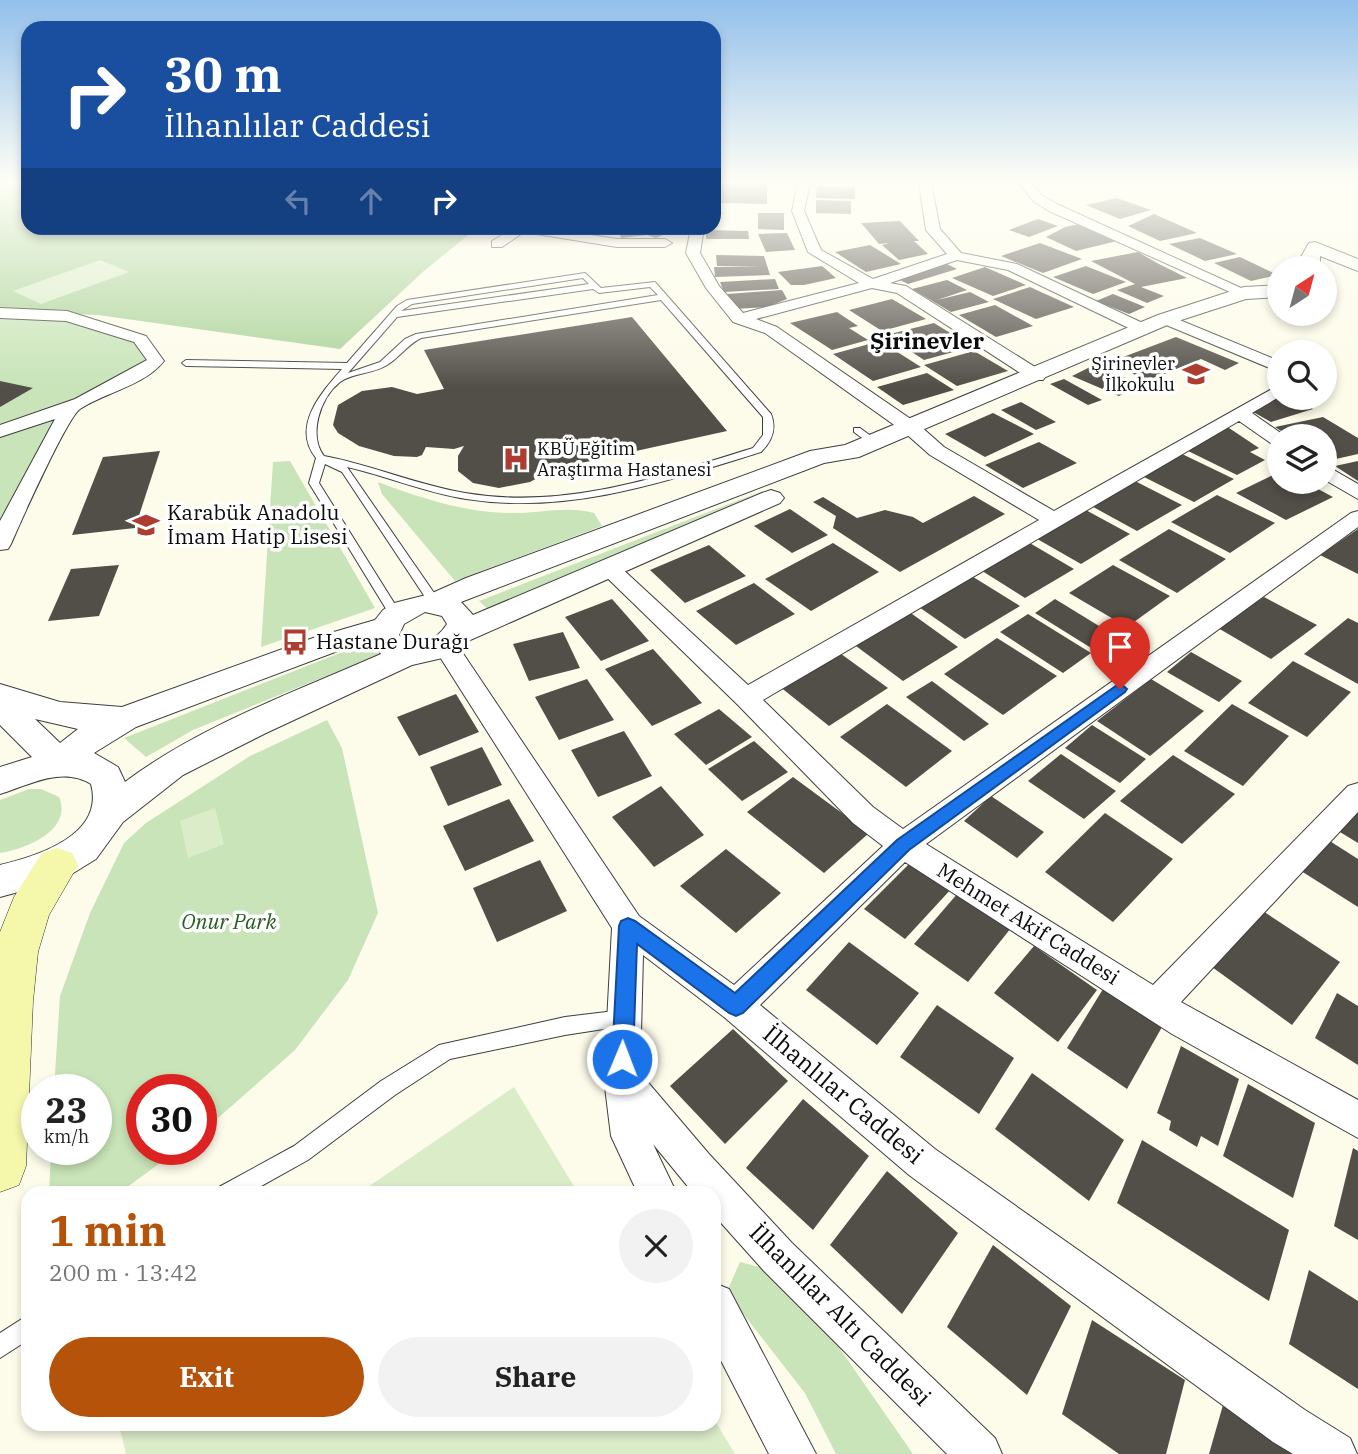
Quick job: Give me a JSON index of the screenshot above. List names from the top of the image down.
{
  "streets": {
    "street": ["Mehmet Akif Caddesi", "İlhanlılar Caddesi", "İlhanlılar Altı Caddesi"]
  },
  "districts": ["Şirinevler"],
  "parks": ["Onur Park"],
  "places": {
    "school or university": ["Şirinevler İlkokulu", "Karabük Anadolu İmam Hatip Lisesi"],
    "hospital": ["KBÜ Eğitim Araştırma Hastanesi"],
    "bus stop": ["Hastane Durağı"]
  },
  "north": "top right",
  "page": {
    "turn": ["30 m", "İlhanlılar Caddesi"],
    "speed": "23 km/h",
    "limit": "30",
    "heading": ["1 min", "200 m · 13:42"],
    "buttons": ["Exit", "Share"]
  }
}
